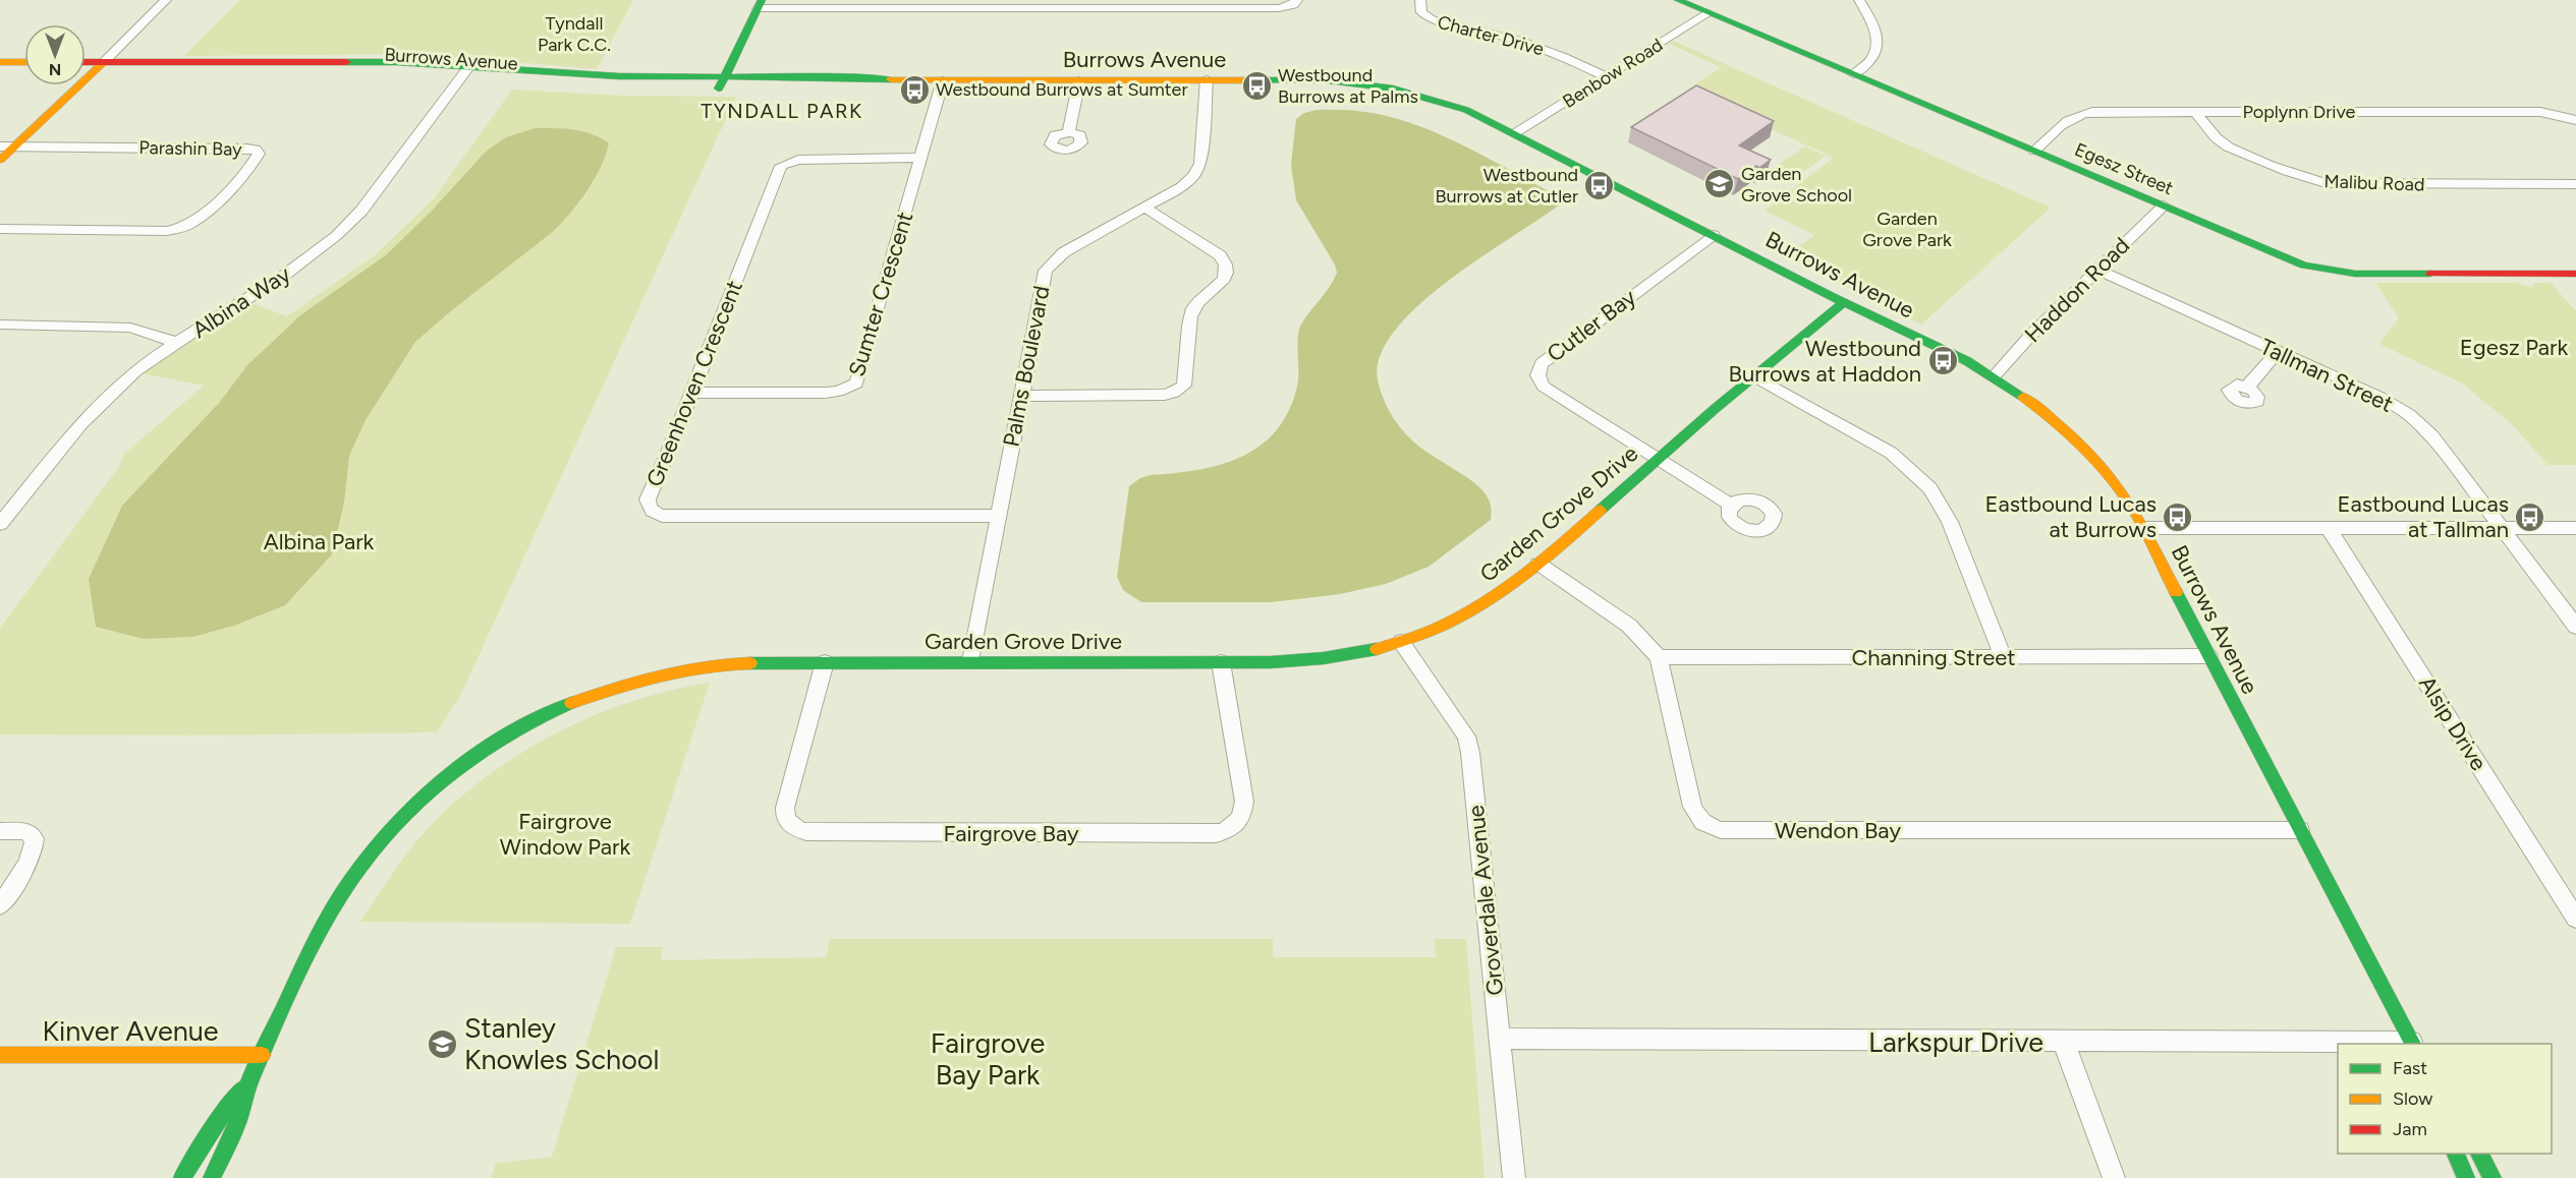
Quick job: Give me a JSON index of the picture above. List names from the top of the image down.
{
  "streets": {
    "street": [
      "Charter Drive",
      "Burrows Avenue",
      "Benbow Road",
      "Poplynn Drive",
      "Parashin Bay",
      "Egesz Street",
      "Malibu Road",
      "Haddon Road",
      "Sumter Crescent",
      "Albina Way",
      "Cutler Bay",
      "Palms Boulevard",
      "Tallman Street",
      "Greenhoven Crescent",
      "Garden Grove Drive",
      "Channing Street",
      "Alsip Drive",
      "Wendon Bay",
      "Fairgrove Bay",
      "Groverdale Avenue",
      "Kinver Avenue",
      "Larkspur Drive"
    ]
  },
  "crossings": [
    ["Charter Drive", "Benbow Road"],
    ["Burrows Avenue", "Benbow Road"],
    ["Burrows Avenue", "Haddon Road"],
    ["Burrows Avenue", "Sumter Crescent"],
    ["Burrows Avenue", "Albina Way"],
    ["Burrows Avenue", "Cutler Bay"],
    ["Burrows Avenue", "Palms Boulevard"],
    ["Burrows Avenue", "Garden Grove Drive"],
    ["Burrows Avenue", "Channing Street"],
    ["Burrows Avenue", "Wendon Bay"],
    ["Burrows Avenue", "Larkspur Drive"],
    ["Benbow Road", "Egesz Street"],
    ["Poplynn Drive", "Egesz Street"],
    ["Poplynn Drive", "Malibu Road"],
    ["Egesz Street", "Haddon Road"],
    ["Haddon Road", "Tallman Street"],
    ["Sumter Crescent", "Greenhoven Crescent"],
    ["Cutler Bay", "Garden Grove Drive"],
    ["Palms Boulevard", "Greenhoven Crescent"],
    ["Palms Boulevard", "Garden Grove Drive"],
    ["Garden Grove Drive", "Fairgrove Bay"],
    ["Garden Grove Drive", "Groverdale Avenue"],
    ["Garden Grove Drive", "Kinver Avenue"],
    ["Channing Street", "Wendon Bay"],
    ["Groverdale Avenue", "Larkspur Drive"]
  ],
  "districts": ["TYNDALL PARK"],
  "parks": [
    "Tyndall Park C.C.",
    "Garden Grove Park",
    "Egesz Park",
    "Albina Park",
    "Fairgrove Window Park",
    "Fairgrove Bay Park"
  ],
  "places": {
    "bus stop": [
      "Westbound Burrows at Palms",
      "Westbound Burrows at Sumter",
      "Westbound Burrows at Cutler",
      "Westbound Burrows at Haddon",
      "Eastbound Lucas at Burrows",
      "Eastbound Lucas at Tallman"
    ],
    "school or university": ["Garden Grove School", "Stanley Knowles School"]
  },
  "legend": ["Fast", "Slow", "Jam"],
  "north": "bottom"
}
